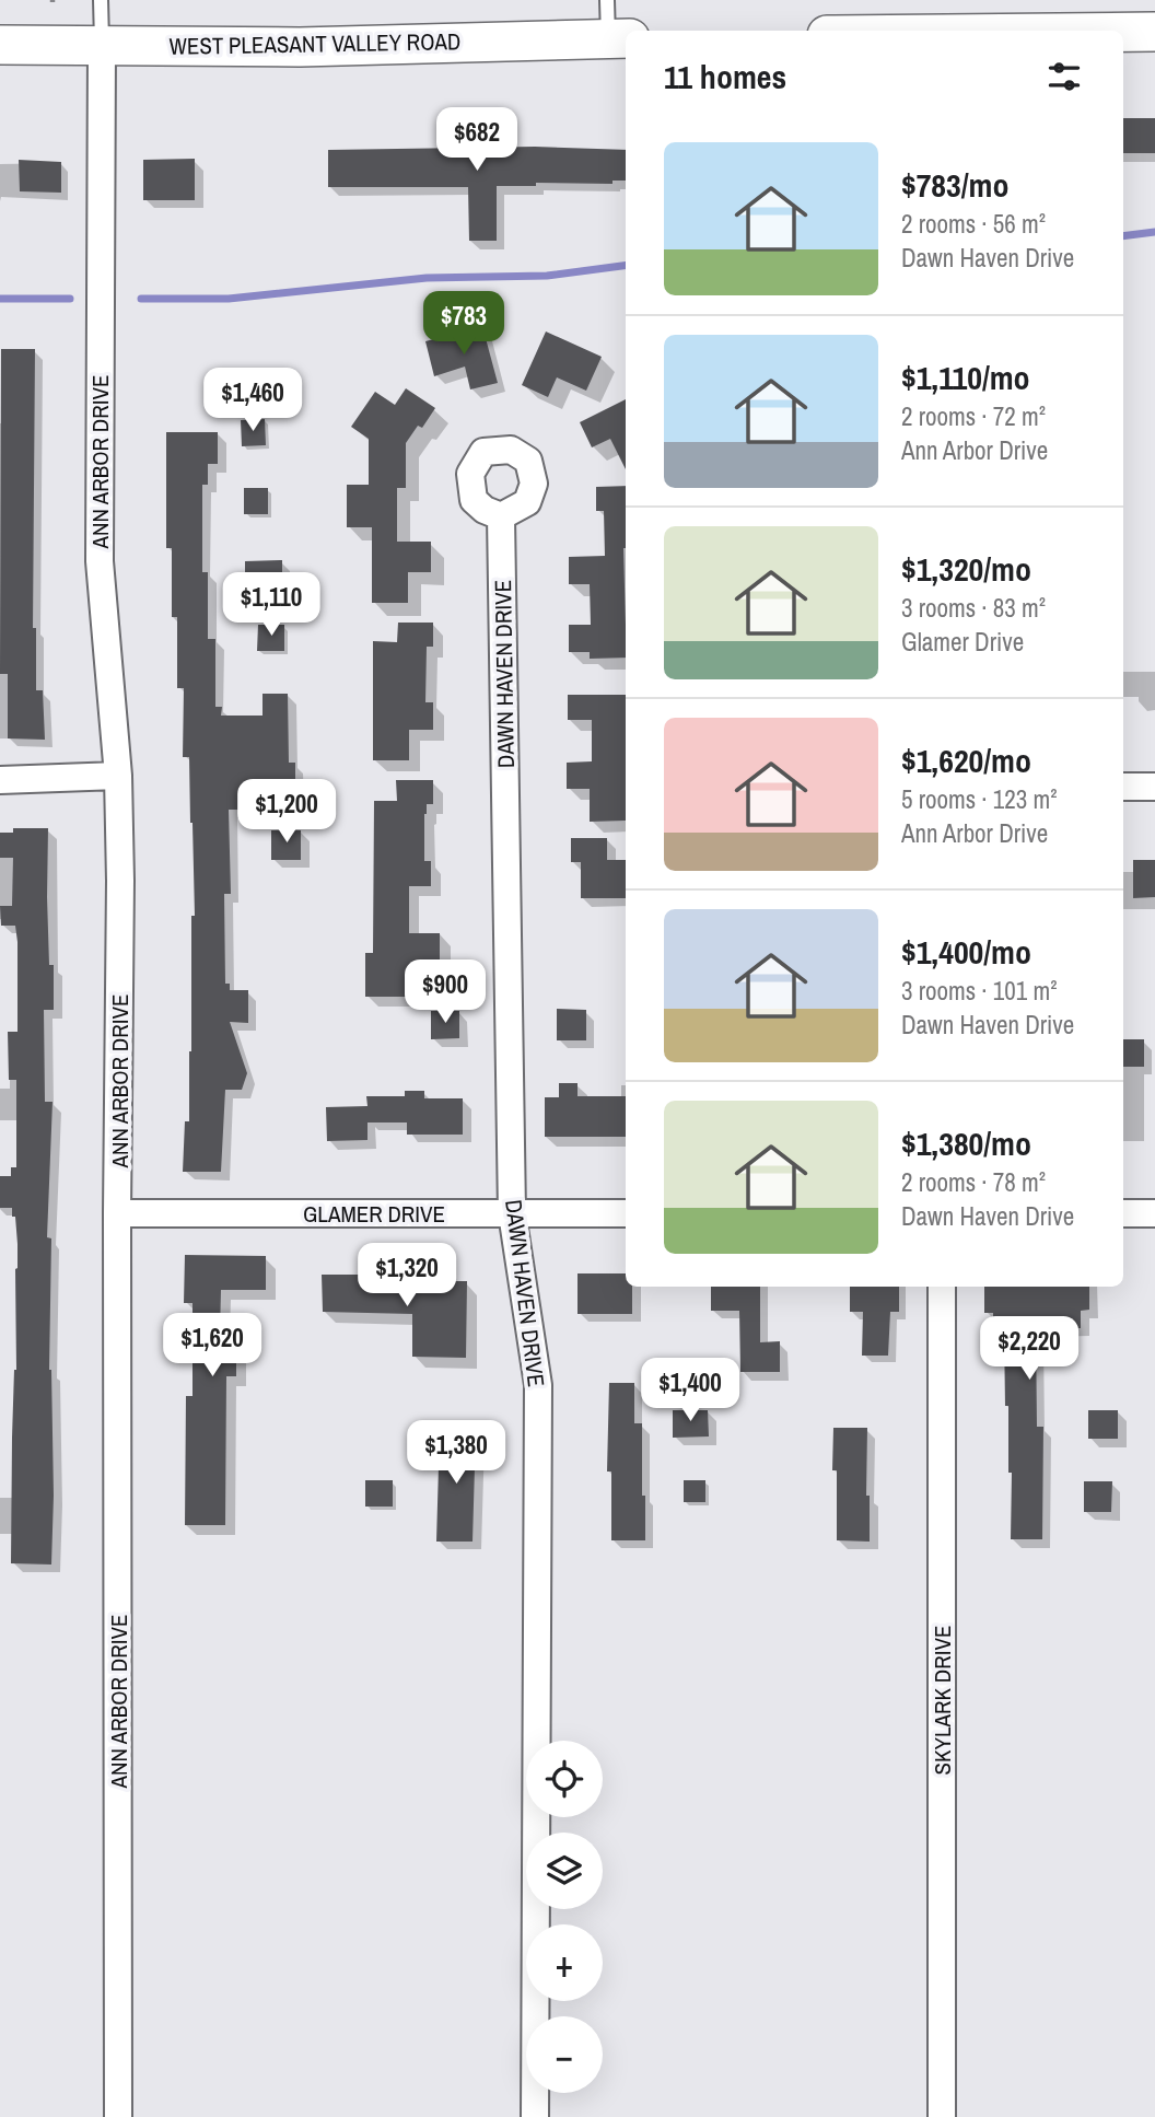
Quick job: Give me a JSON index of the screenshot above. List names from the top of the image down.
{
  "streets": {
    "main road": ["WEST PLEASANT VALLEY ROAD"],
    "street": [
      "ANN ARBOR DRIVE",
      "DAWN HAVEN DRIVE",
      "GLAMER DRIVE",
      "SKYLARK DRIVE"
    ]
  },
  "crossings": [
    ["WEST PLEASANT VALLEY ROAD", "ANN ARBOR DRIVE"],
    ["ANN ARBOR DRIVE", "GLAMER DRIVE"],
    ["DAWN HAVEN DRIVE", "GLAMER DRIVE"]
  ],
  "page": {
    "heading": "11 homes",
    "price": [
      "$682",
      "$783",
      "$1,460",
      "$1,110",
      "$1,200",
      "$900",
      "$1,320",
      "$1,620",
      "$2,220",
      "$1,400",
      "$1,380"
    ],
    "list": [
      {
        "name": "$783/mo",
        "note": "2 rooms · 56 m² · Dawn Haven Drive"
      },
      {
        "name": "$1,110/mo",
        "note": "2 rooms · 72 m² · Ann Arbor Drive"
      },
      {
        "name": "$1,320/mo",
        "note": "3 rooms · 83 m² · Glamer Drive"
      },
      {
        "name": "$1,620/mo",
        "note": "5 rooms · 123 m² · Ann Arbor Drive"
      },
      {
        "name": "$1,400/mo",
        "note": "3 rooms · 101 m² · Dawn Haven Drive"
      },
      {
        "name": "$1,380/mo",
        "note": "2 rooms · 78 m² · Dawn Haven Drive"
      }
    ],
    "map_buttons": ["+", "−"]
  }
}
